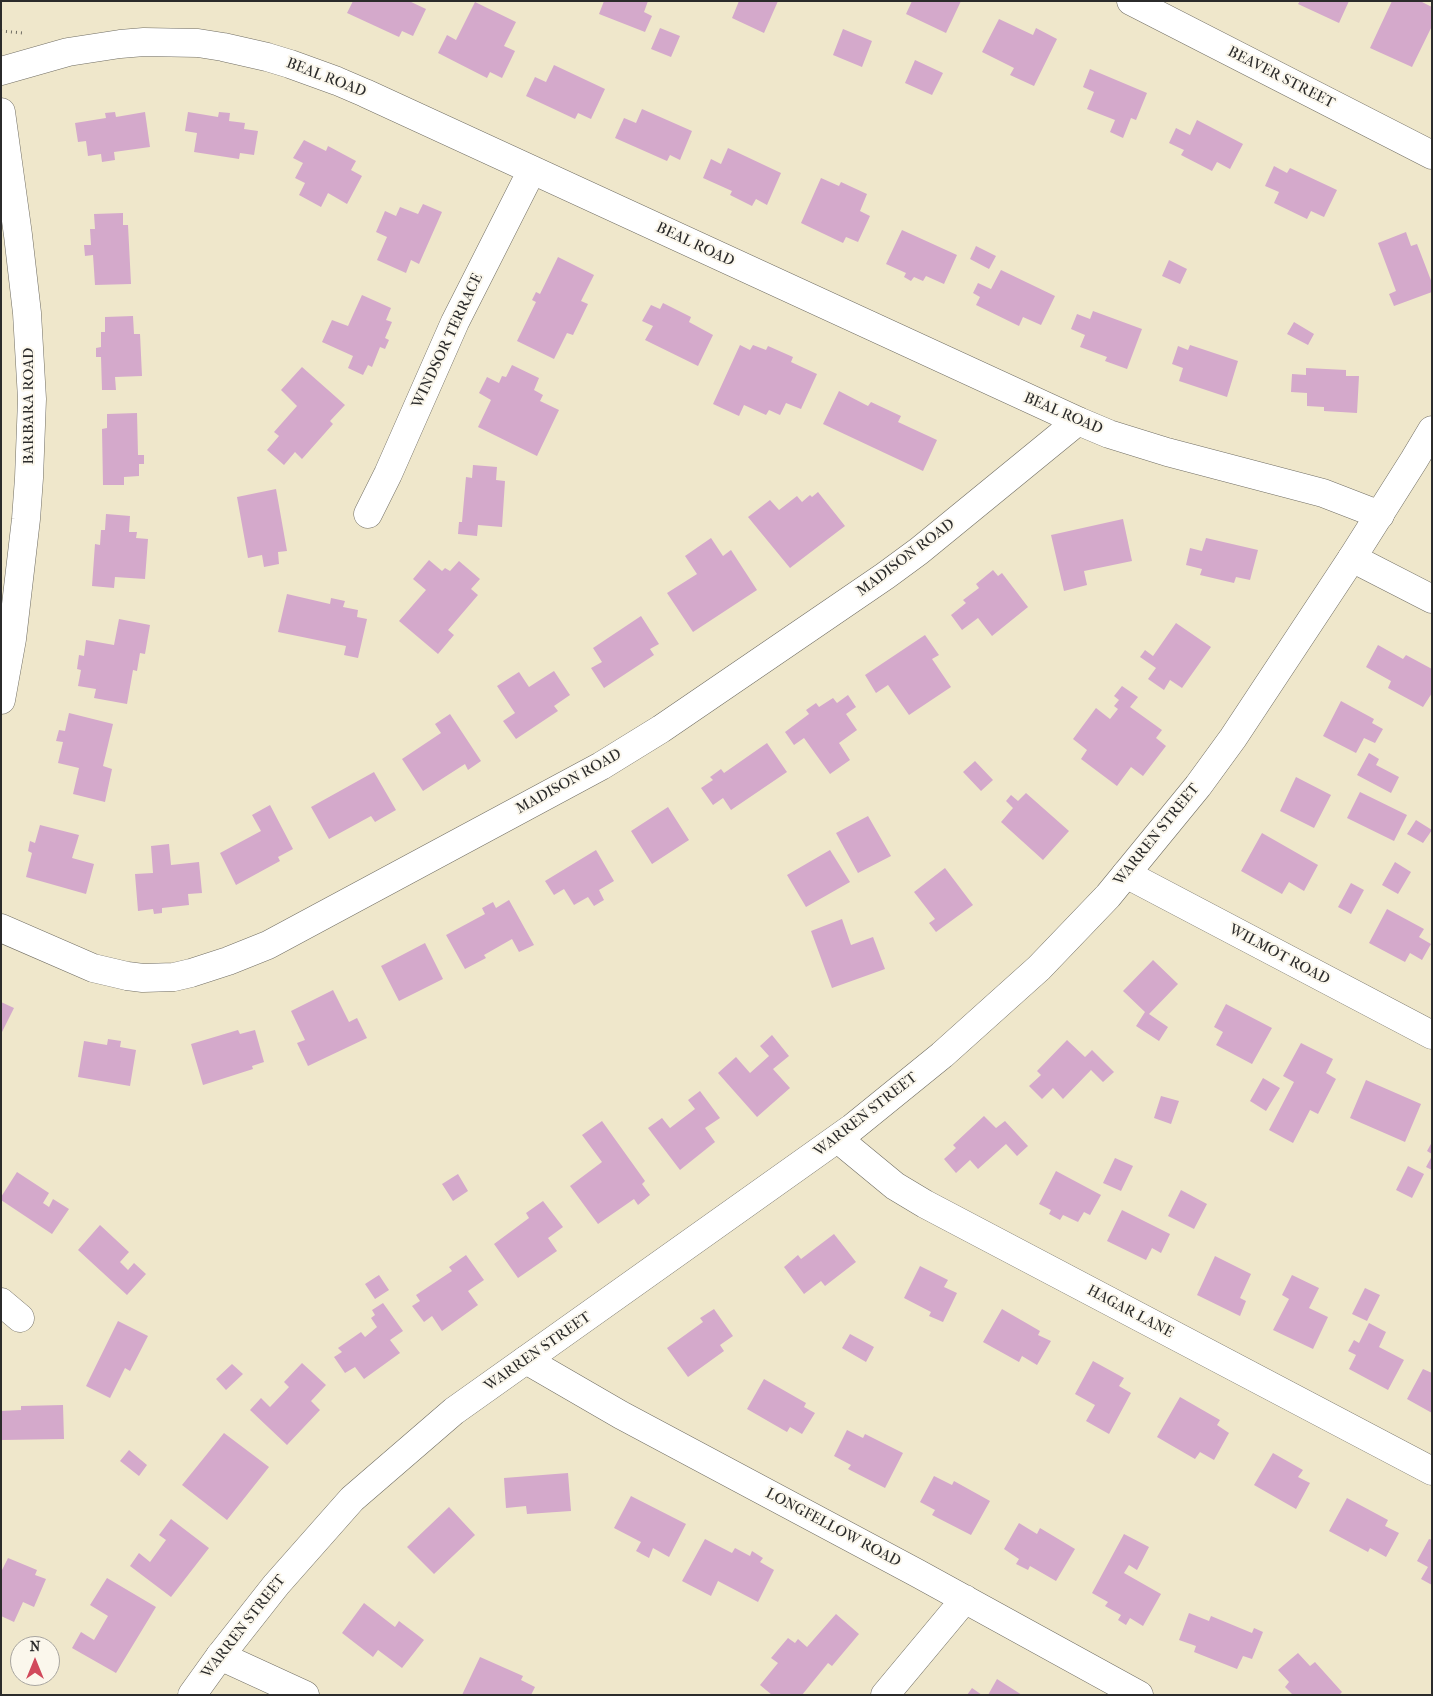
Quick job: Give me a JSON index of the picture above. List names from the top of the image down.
{
  "streets": {
    "street": [
      "BEAL ROAD",
      "BEAVER STREET",
      "WINDSOR TERRACE",
      "BARBARA ROAD",
      "MADISON ROAD",
      "WARREN STREET",
      "WILMOT ROAD",
      "HAGAR LANE",
      "LONGFELLOW ROAD"
    ]
  },
  "crossings": [
    ["BEAL ROAD", "WINDSOR TERRACE"],
    ["BEAL ROAD", "MADISON ROAD"],
    ["BEAL ROAD", "WARREN STREET"],
    ["WARREN STREET", "WILMOT ROAD"],
    ["WARREN STREET", "HAGAR LANE"],
    ["WARREN STREET", "LONGFELLOW ROAD"]
  ],
  "north": "top"
}
